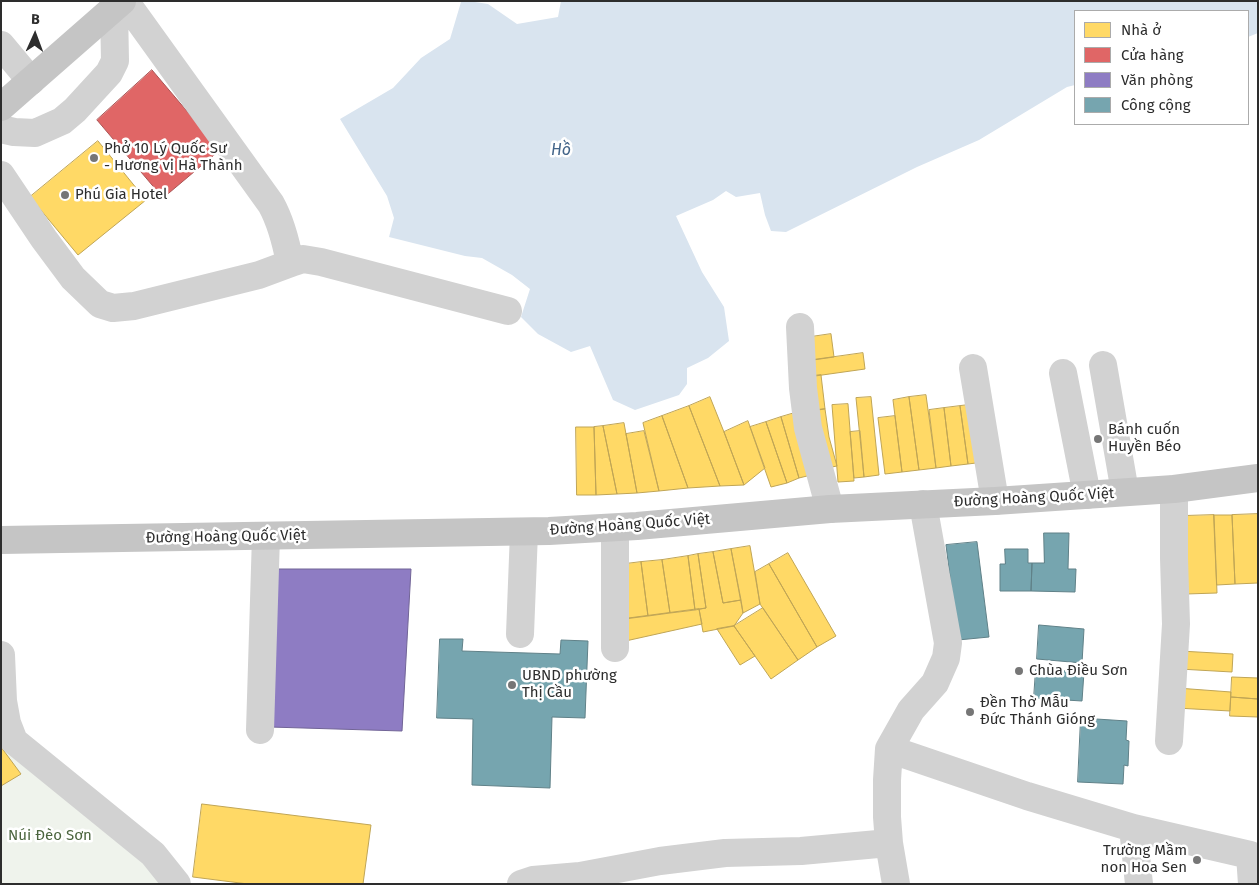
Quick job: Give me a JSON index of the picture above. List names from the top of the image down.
{
  "streets": {
    "main road": ["Đường Hoàng Quốc Việt"]
  },
  "water": ["Hồ"],
  "parks": ["Núi Đèo Sơn"],
  "places": [
    "Phở 10 Lý Quốc Sư - Hương vị Hà Thành",
    "Phú Gia Hotel",
    "Bánh cuốn Huyền Béo",
    "Chùa Điều Sơn",
    "UBND phường Thị Cầu",
    "Đền Thờ Mẫu Đức Thánh Gióng",
    "Trường Mầm non Hoa Sen"
  ],
  "legend": [
    "Nhà ở",
    "Cửa hàng",
    "Văn phòng",
    "Công cộng"
  ],
  "north": "top"
}
